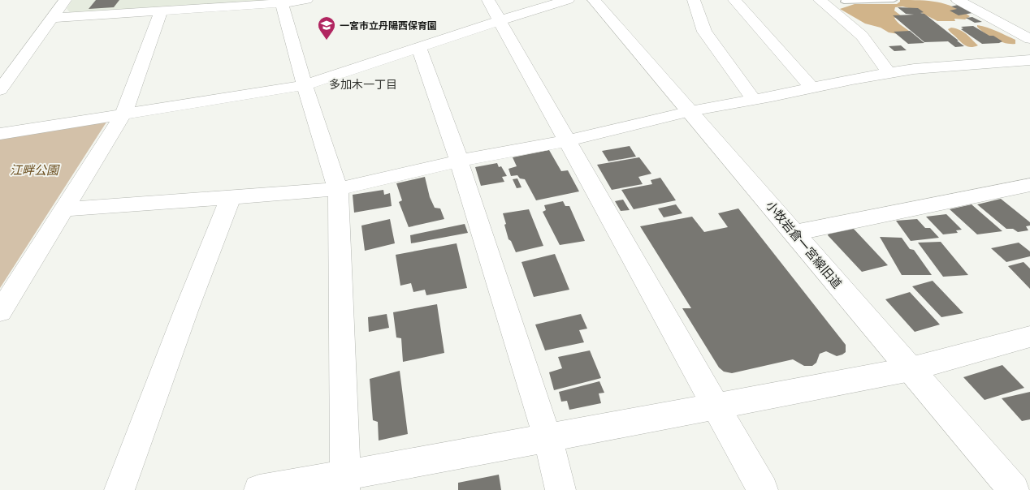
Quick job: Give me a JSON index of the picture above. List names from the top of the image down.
{
  "streets": {
    "street": ["小牧岩倉一宮線旧道"]
  },
  "districts": ["多加木一丁目"],
  "parks": ["江畔公園"],
  "places": {
    "school or university": ["一宮市立丹陽西保育園"]
  }
}
